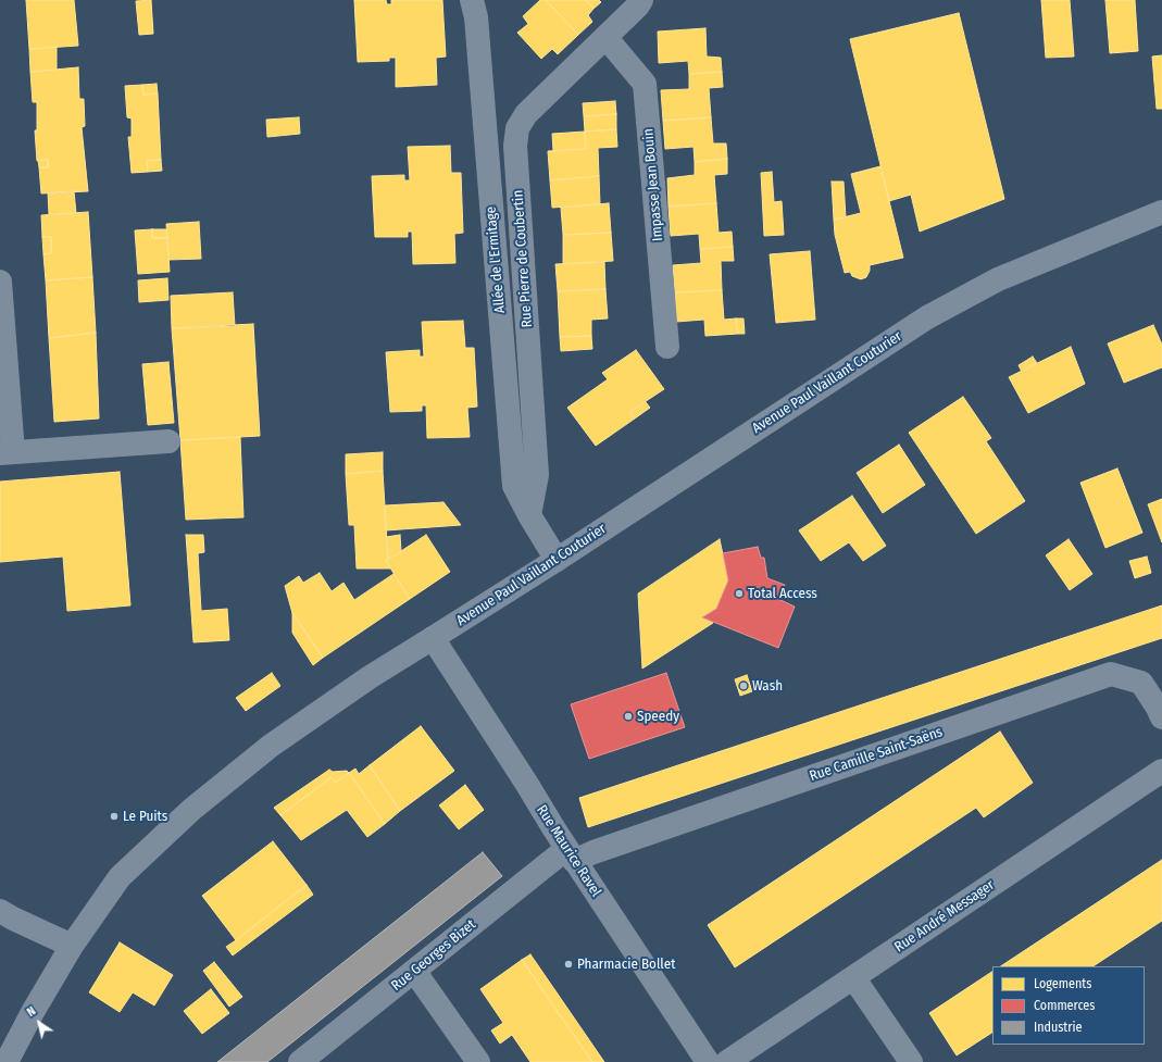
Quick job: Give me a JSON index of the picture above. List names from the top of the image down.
{
  "streets": {
    "street": [
      "Impasse Jean Bouin",
      "Rue Pierre de Coubertin",
      "Allée de l'Ermitage",
      "Avenue Paul Vaillant Couturier",
      "Rue Camille Saint-Saëns",
      "Rue Maurice Ravel",
      "Rue André Messager",
      "Rue Georges Bizet"
    ]
  },
  "crossings": [
    ["Impasse Jean Bouin", "Rue Pierre de Coubertin"],
    ["Rue Pierre de Coubertin", "Allée de l'Ermitage"],
    ["Avenue Paul Vaillant Couturier", "Rue Maurice Ravel"],
    ["Rue Camille Saint-Saëns", "Rue Maurice Ravel"],
    ["Rue Camille Saint-Saëns", "Rue Georges Bizet"],
    ["Rue Maurice Ravel", "Rue Georges Bizet"]
  ],
  "places": [
    "Total Access",
    "Wash",
    "Speedy",
    "Le Puits",
    "Pharmacie Bollet"
  ],
  "legend": ["Logements", "Commerces", "Industrie"],
  "north": "top left"
}
